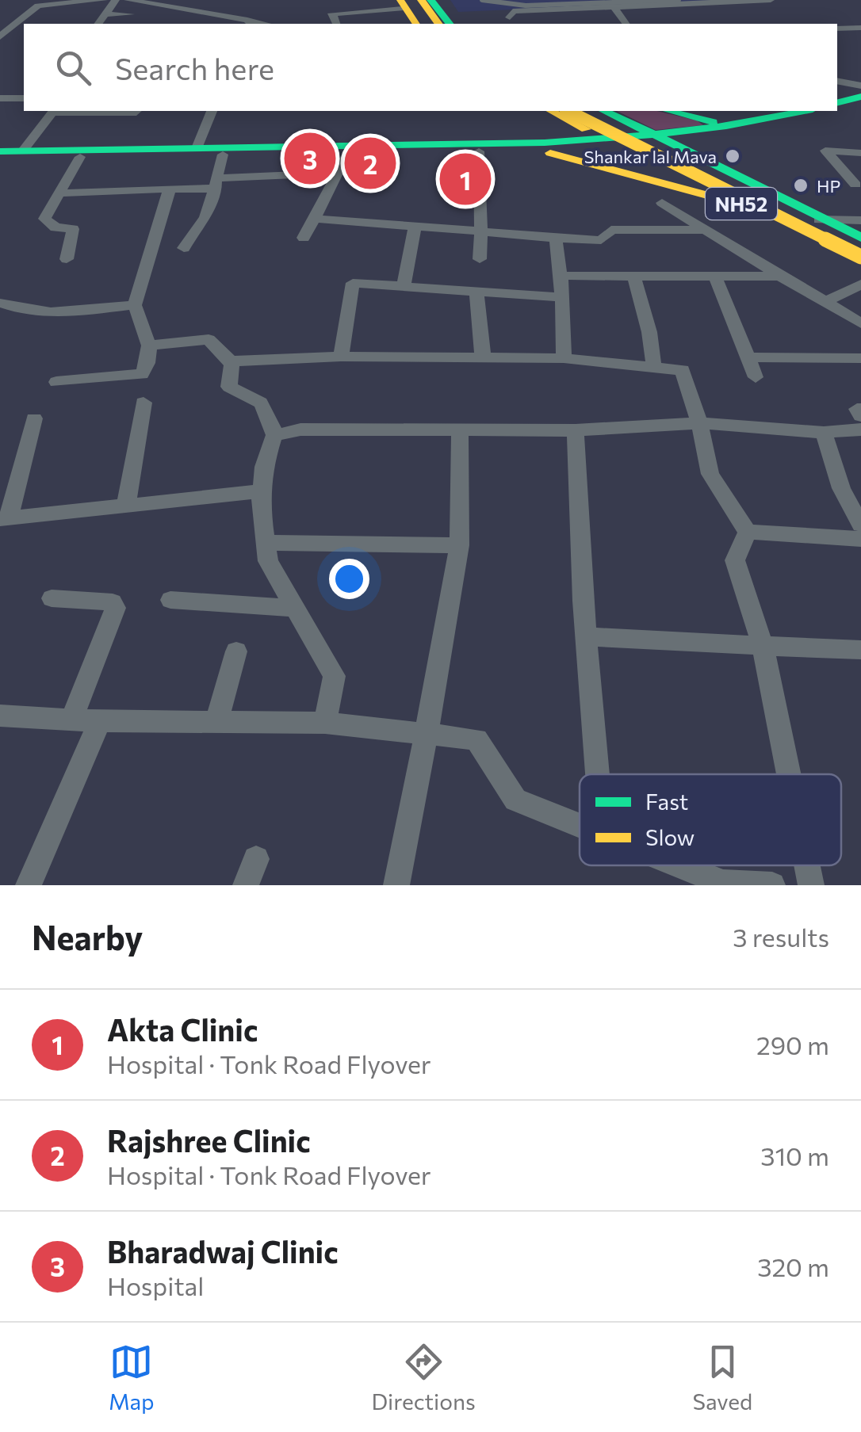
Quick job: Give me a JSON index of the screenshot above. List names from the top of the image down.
{
  "streets": {
    "main road": ["NH52"]
  },
  "places": ["Shankar lal Mava", "HP"],
  "legend": ["Fast", "Slow"],
  "page": {
    "search": "Search here",
    "pins": ["3", "2", "1"],
    "heading": ["Nearby", "3 results"],
    "list": [
      {
        "mark": "1",
        "name": "Akta Clinic",
        "note": "Hospital · Tonk Road Flyover",
        "value": "290 m"
      },
      {
        "mark": "2",
        "name": "Rajshree Clinic",
        "note": "Hospital · Tonk Road Flyover",
        "value": "310 m"
      },
      {
        "mark": "3",
        "name": "Bharadwaj Clinic",
        "note": "Hospital",
        "value": "320 m"
      }
    ],
    "nav": ["Map", "Directions", "Saved"]
  }
}
